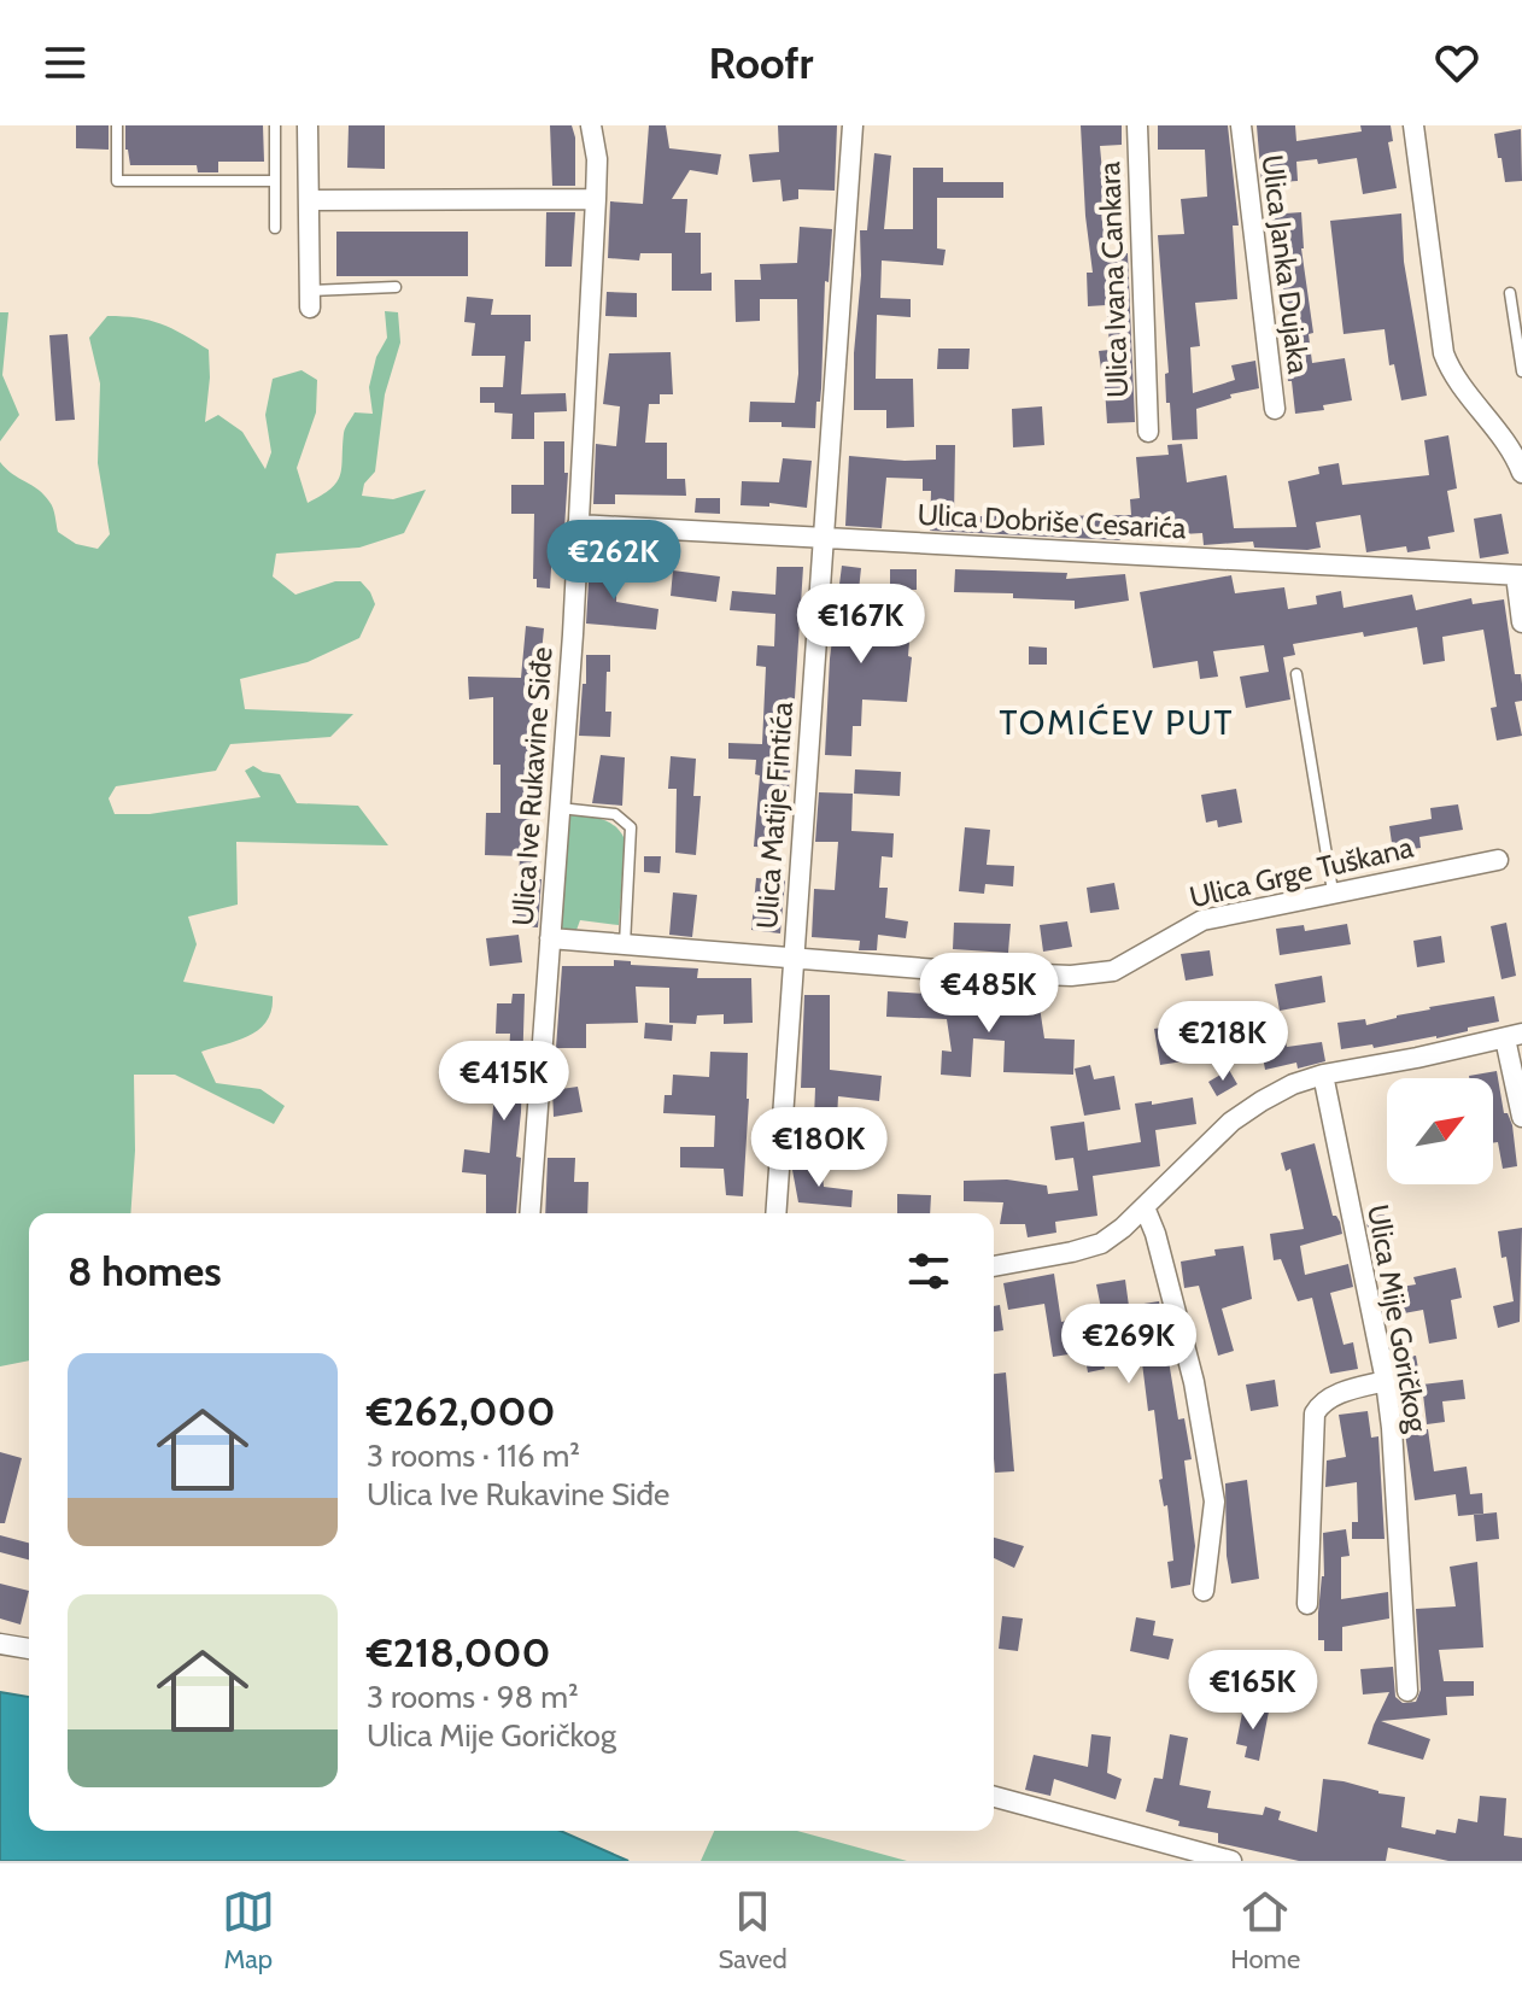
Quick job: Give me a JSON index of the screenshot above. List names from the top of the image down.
{
  "streets": {
    "street": [
      "Ulica Janka Dujaka",
      "Ulica Ivana Cankara",
      "Ulica Dobriše Cesarića",
      "Ulica Ive Rukavine Siđe",
      "Ulica Matije Fintića",
      "Ulica Grge Tuškana",
      "Ulica Mije Goričkog"
    ]
  },
  "crossings": [
    ["Ulica Dobriše Cesarića", "Ulica Ive Rukavine Siđe"],
    ["Ulica Dobriše Cesarića", "Ulica Matije Fintića"],
    ["Ulica Ive Rukavine Siđe", "Ulica Grge Tuškana"],
    ["Ulica Matije Fintića", "Ulica Grge Tuškana"]
  ],
  "districts": ["TOMIĆEV PUT"],
  "north": "top right",
  "page": {
    "header": "Roofr",
    "price": [
      "€262K",
      "€167K",
      "€485K",
      "€218K",
      "€415K",
      "€180K",
      "€269K",
      "€165K"
    ],
    "heading": "8 homes",
    "list": [
      {
        "name": "€262,000",
        "note": "3 rooms · 116 m² · Ulica Ive Rukavine Siđe"
      },
      {
        "name": "€218,000",
        "note": "3 rooms · 98 m² · Ulica Mije Goričkog"
      }
    ],
    "tabs": ["Map", "Saved", "Home"]
  }
}
